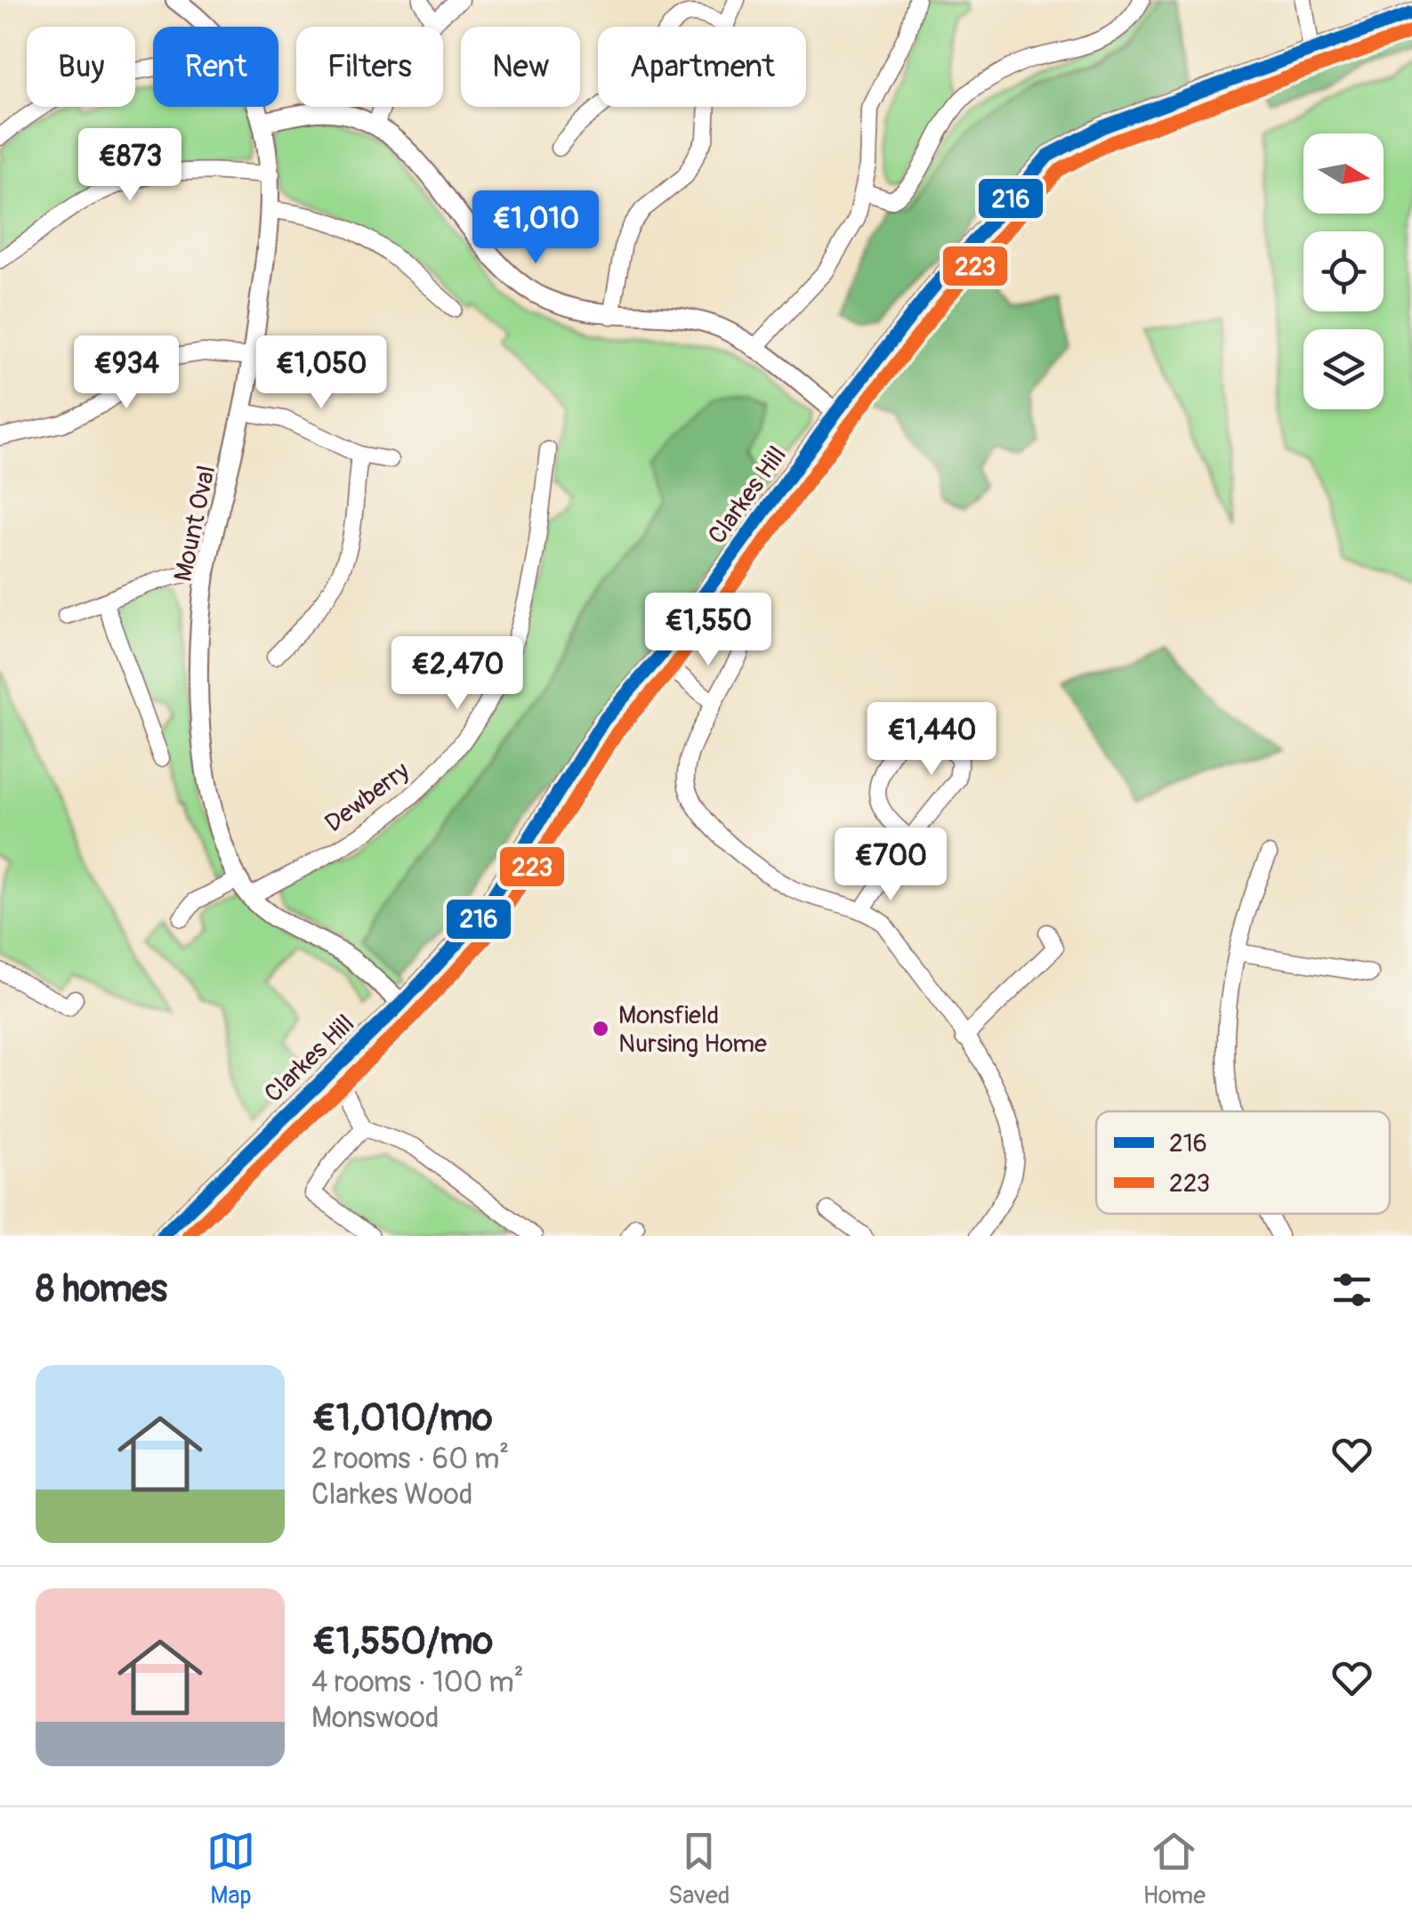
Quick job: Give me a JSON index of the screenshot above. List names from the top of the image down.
{
  "streets": {
    "street": ["Clarkes Hill", "Mount Oval", "Dewberry"]
  },
  "crossings": [
    ["Clarkes Hill", "Mount Oval"],
    ["Mount Oval", "Dewberry"]
  ],
  "places": ["Monsfield Nursing Home"],
  "lines": ["transit line 216", "transit line 223"],
  "legend": ["216", "223"],
  "north": "right",
  "page": {
    "chip": [
      "Buy",
      "Rent",
      "Filters",
      "New",
      "Apartment"
    ],
    "price": [
      "€873",
      "€1,010",
      "€934",
      "€1,050",
      "€1,550",
      "€2,470",
      "€1,440",
      "€700"
    ],
    "heading": "8 homes",
    "list": [
      {
        "name": "€1,010/mo",
        "note": "2 rooms · 60 m² · Clarkes Wood"
      },
      {
        "name": "€1,550/mo",
        "note": "4 rooms · 100 m² · Monswood"
      }
    ],
    "tabs": ["Map", "Saved", "Home"]
  }
}
